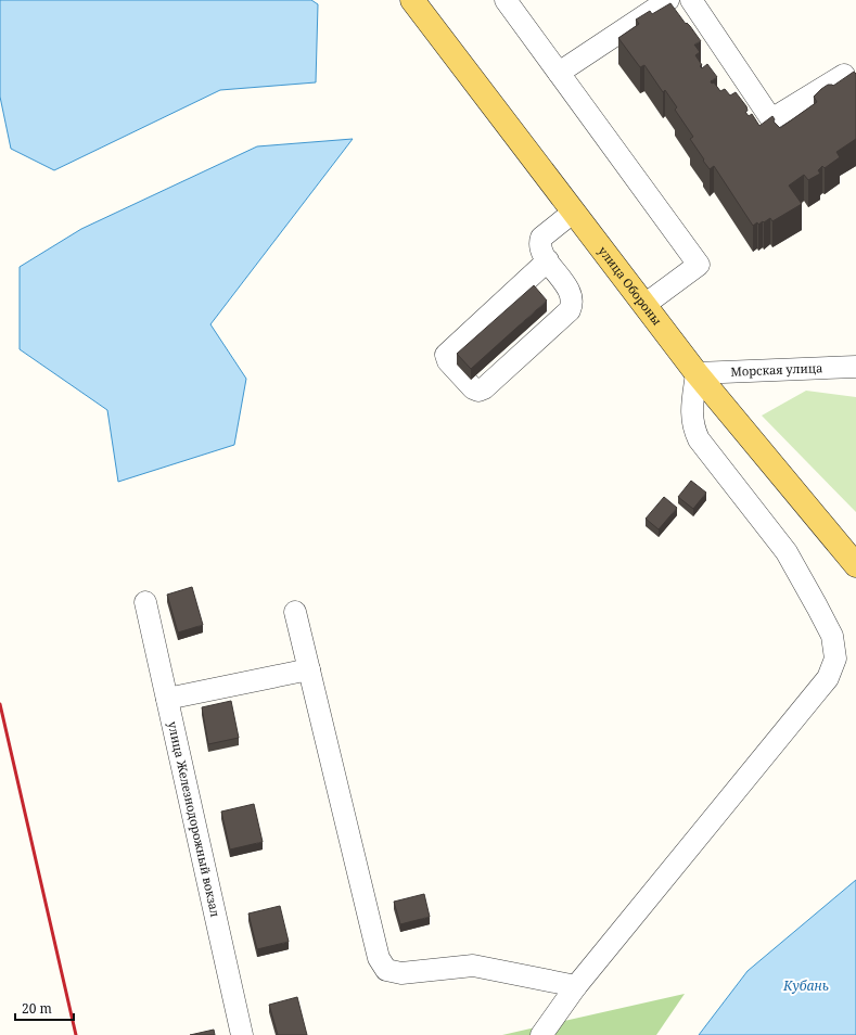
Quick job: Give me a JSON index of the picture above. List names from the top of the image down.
{
  "streets": {
    "main road": ["улица Обороны"],
    "street": ["Морская улица", "улица Железнодорожный вокзал"]
  },
  "crossings": [
    ["улица Обороны", "Морская улица"]
  ],
  "water": ["Кубань"],
  "scale_bar": "20 m"
}
